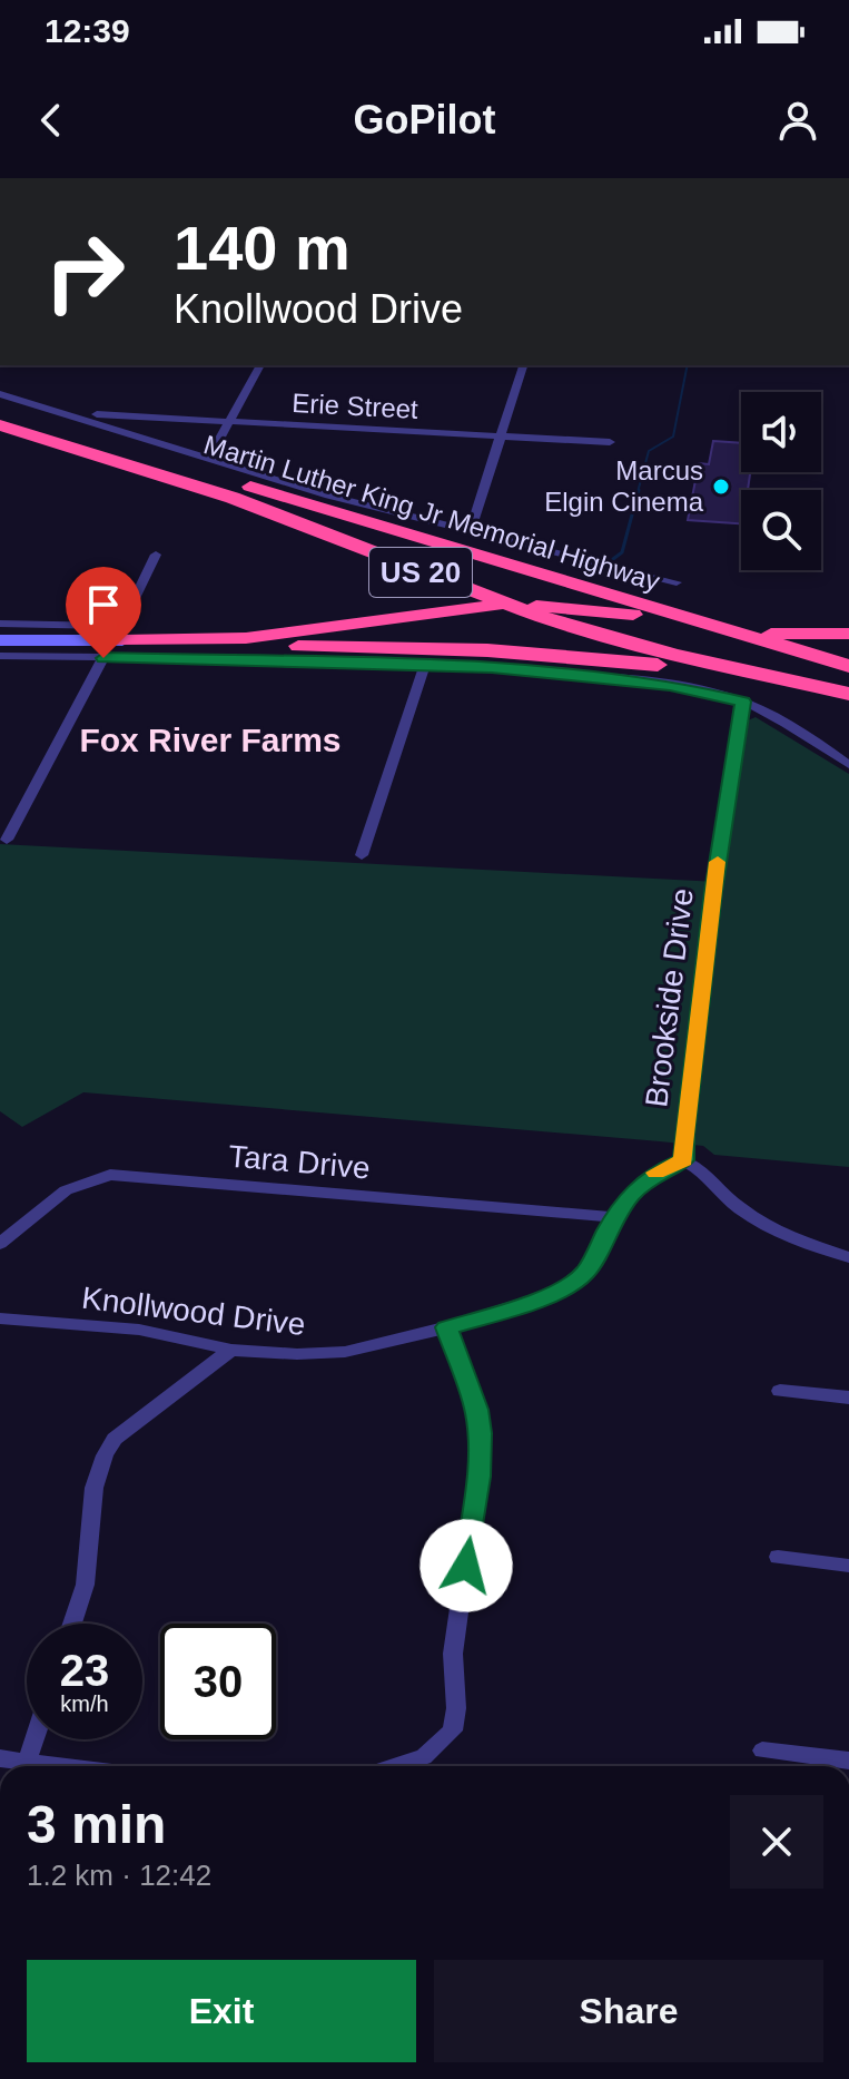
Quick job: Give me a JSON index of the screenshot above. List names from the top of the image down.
{
  "streets": {
    "highway": ["Martin Luther King Jr Memorial Highway", "US 20"],
    "street": [
      "Erie Street",
      "Brookside Drive",
      "Tara Drive",
      "Knollwood Drive"
    ]
  },
  "crossings": [
    ["Brookside Drive", "Knollwood Drive"],
    ["Tara Drive", "Knollwood Drive"]
  ],
  "districts": ["Fox River Farms"],
  "places": ["Marcus Elgin Cinema"],
  "page": {
    "status": "12:39",
    "header": "GoPilot",
    "turn": ["140 m", "Knollwood Drive"],
    "speed": "23 km/h",
    "limit": "30",
    "heading": ["3 min", "1.2 km · 12:42"],
    "buttons": ["Exit", "Share"]
  }
}
